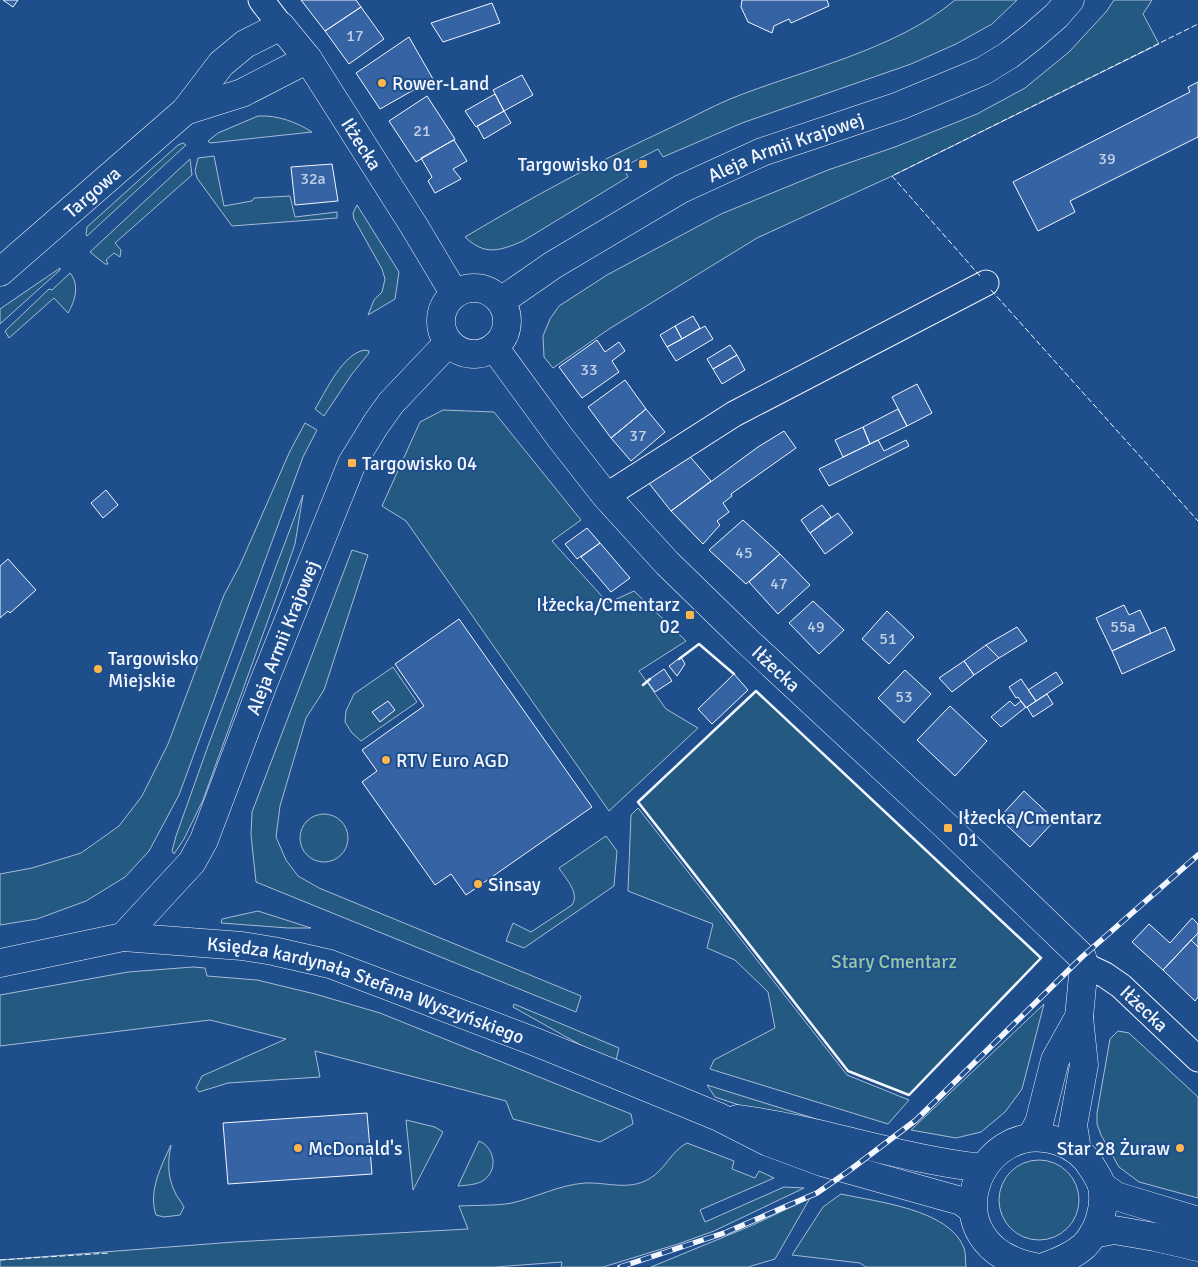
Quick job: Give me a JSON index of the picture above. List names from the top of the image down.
{
  "streets": {
    "street": [
      "Iłżecka",
      "Aleja Armii Krajowej",
      "Targowa",
      "Księdza kardynała Stefana Wyszyńskiego"
    ]
  },
  "crossings": [
    ["Iłżecka", "Aleja Armii Krajowej"],
    ["Iłżecka", "Targowa"],
    ["Aleja Armii Krajowej", "Księdza kardynała Stefana Wyszyńskiego"]
  ],
  "parks": ["Stary Cmentarz"],
  "places": {
    "other": [
      "Rower-Land",
      "Targowisko Miejskie",
      "RTV Euro AGD",
      "Sinsay",
      "McDonald's",
      "Star 28 Żuraw"
    ],
    "transit": [
      "Targowisko 01",
      "Targowisko 04",
      "Iłżecka/Cmentarz 02",
      "Iłżecka/Cmentarz 01"
    ]
  },
  "house_numbers": [
    "17",
    "21",
    "39",
    "32a",
    "33",
    "37",
    "45",
    "47",
    "49",
    "55a",
    "51",
    "53"
  ]
}
